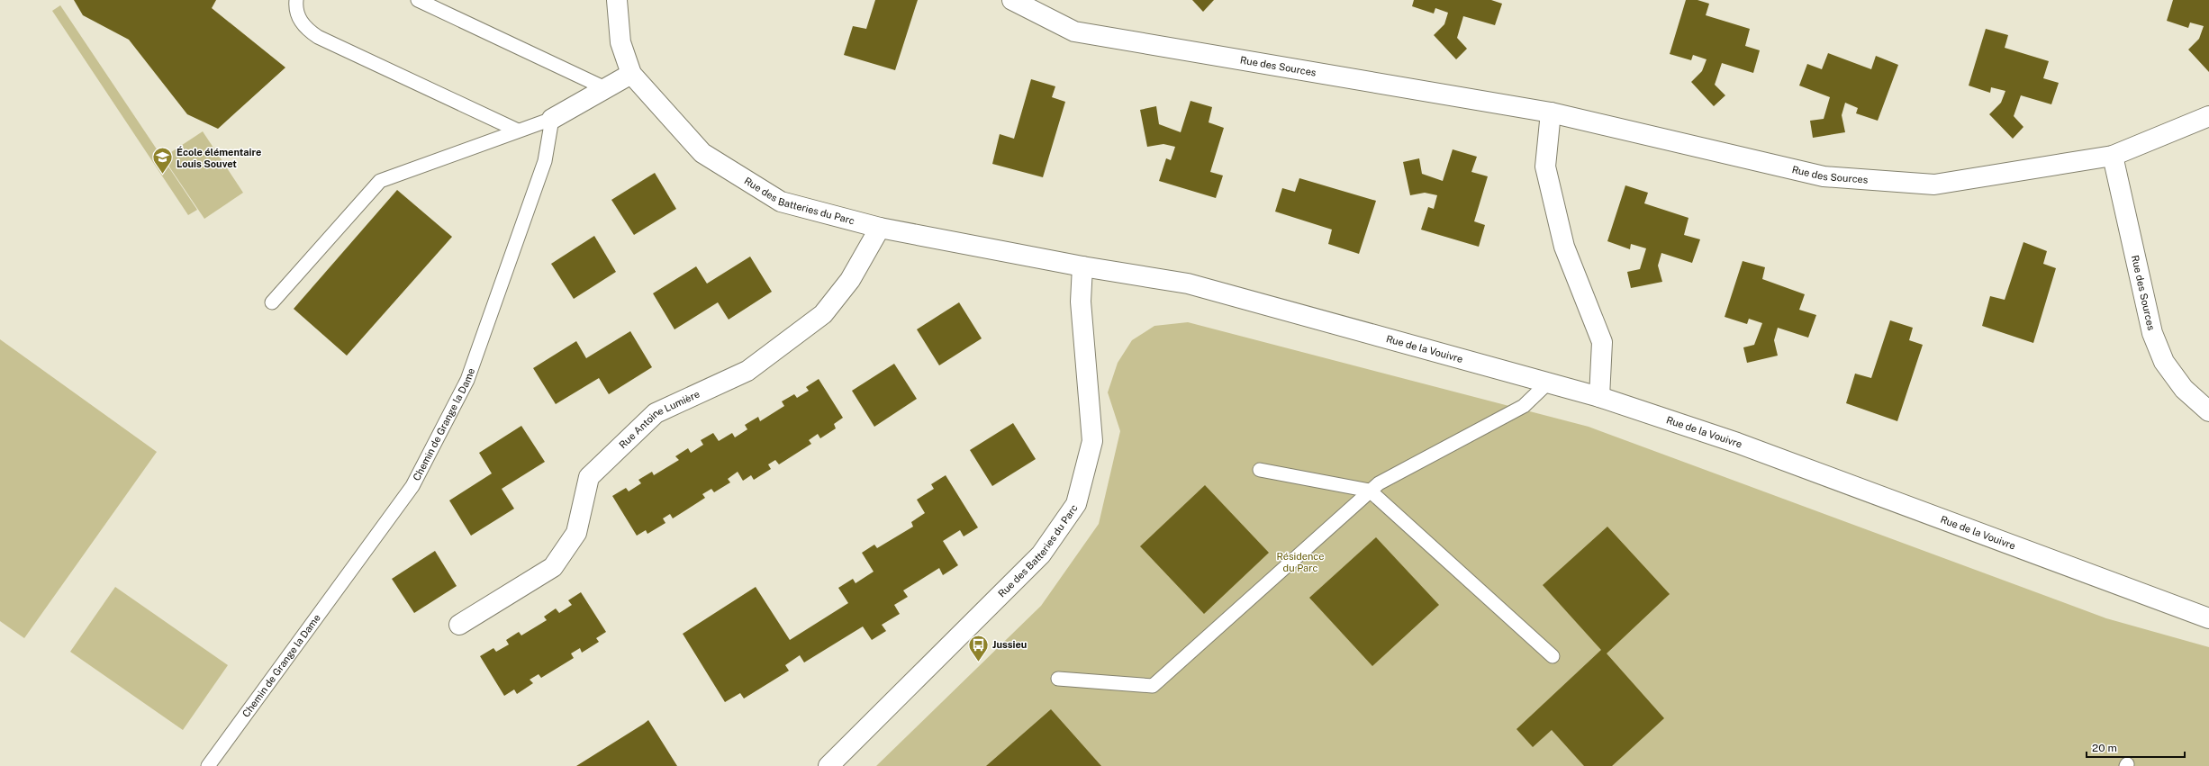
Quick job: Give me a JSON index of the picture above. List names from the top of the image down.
{
  "streets": {
    "street": [
      "Rue des Sources",
      "Rue des Batteries du Parc",
      "Rue de la Vouivre",
      "Rue Antoine Lumière"
    ],
    "lane": ["Chemin de Grange la Dame"]
  },
  "crossings": [
    ["Rue des Batteries du Parc", "Rue de la Vouivre"],
    ["Rue des Batteries du Parc", "Rue Antoine Lumière"]
  ],
  "parks": ["Résidence du Parc"],
  "places": {
    "school or university": ["École élémentaire Louis Souvet"],
    "bus stop": ["Jussieu"]
  },
  "scale_bar": "20 m"
}
